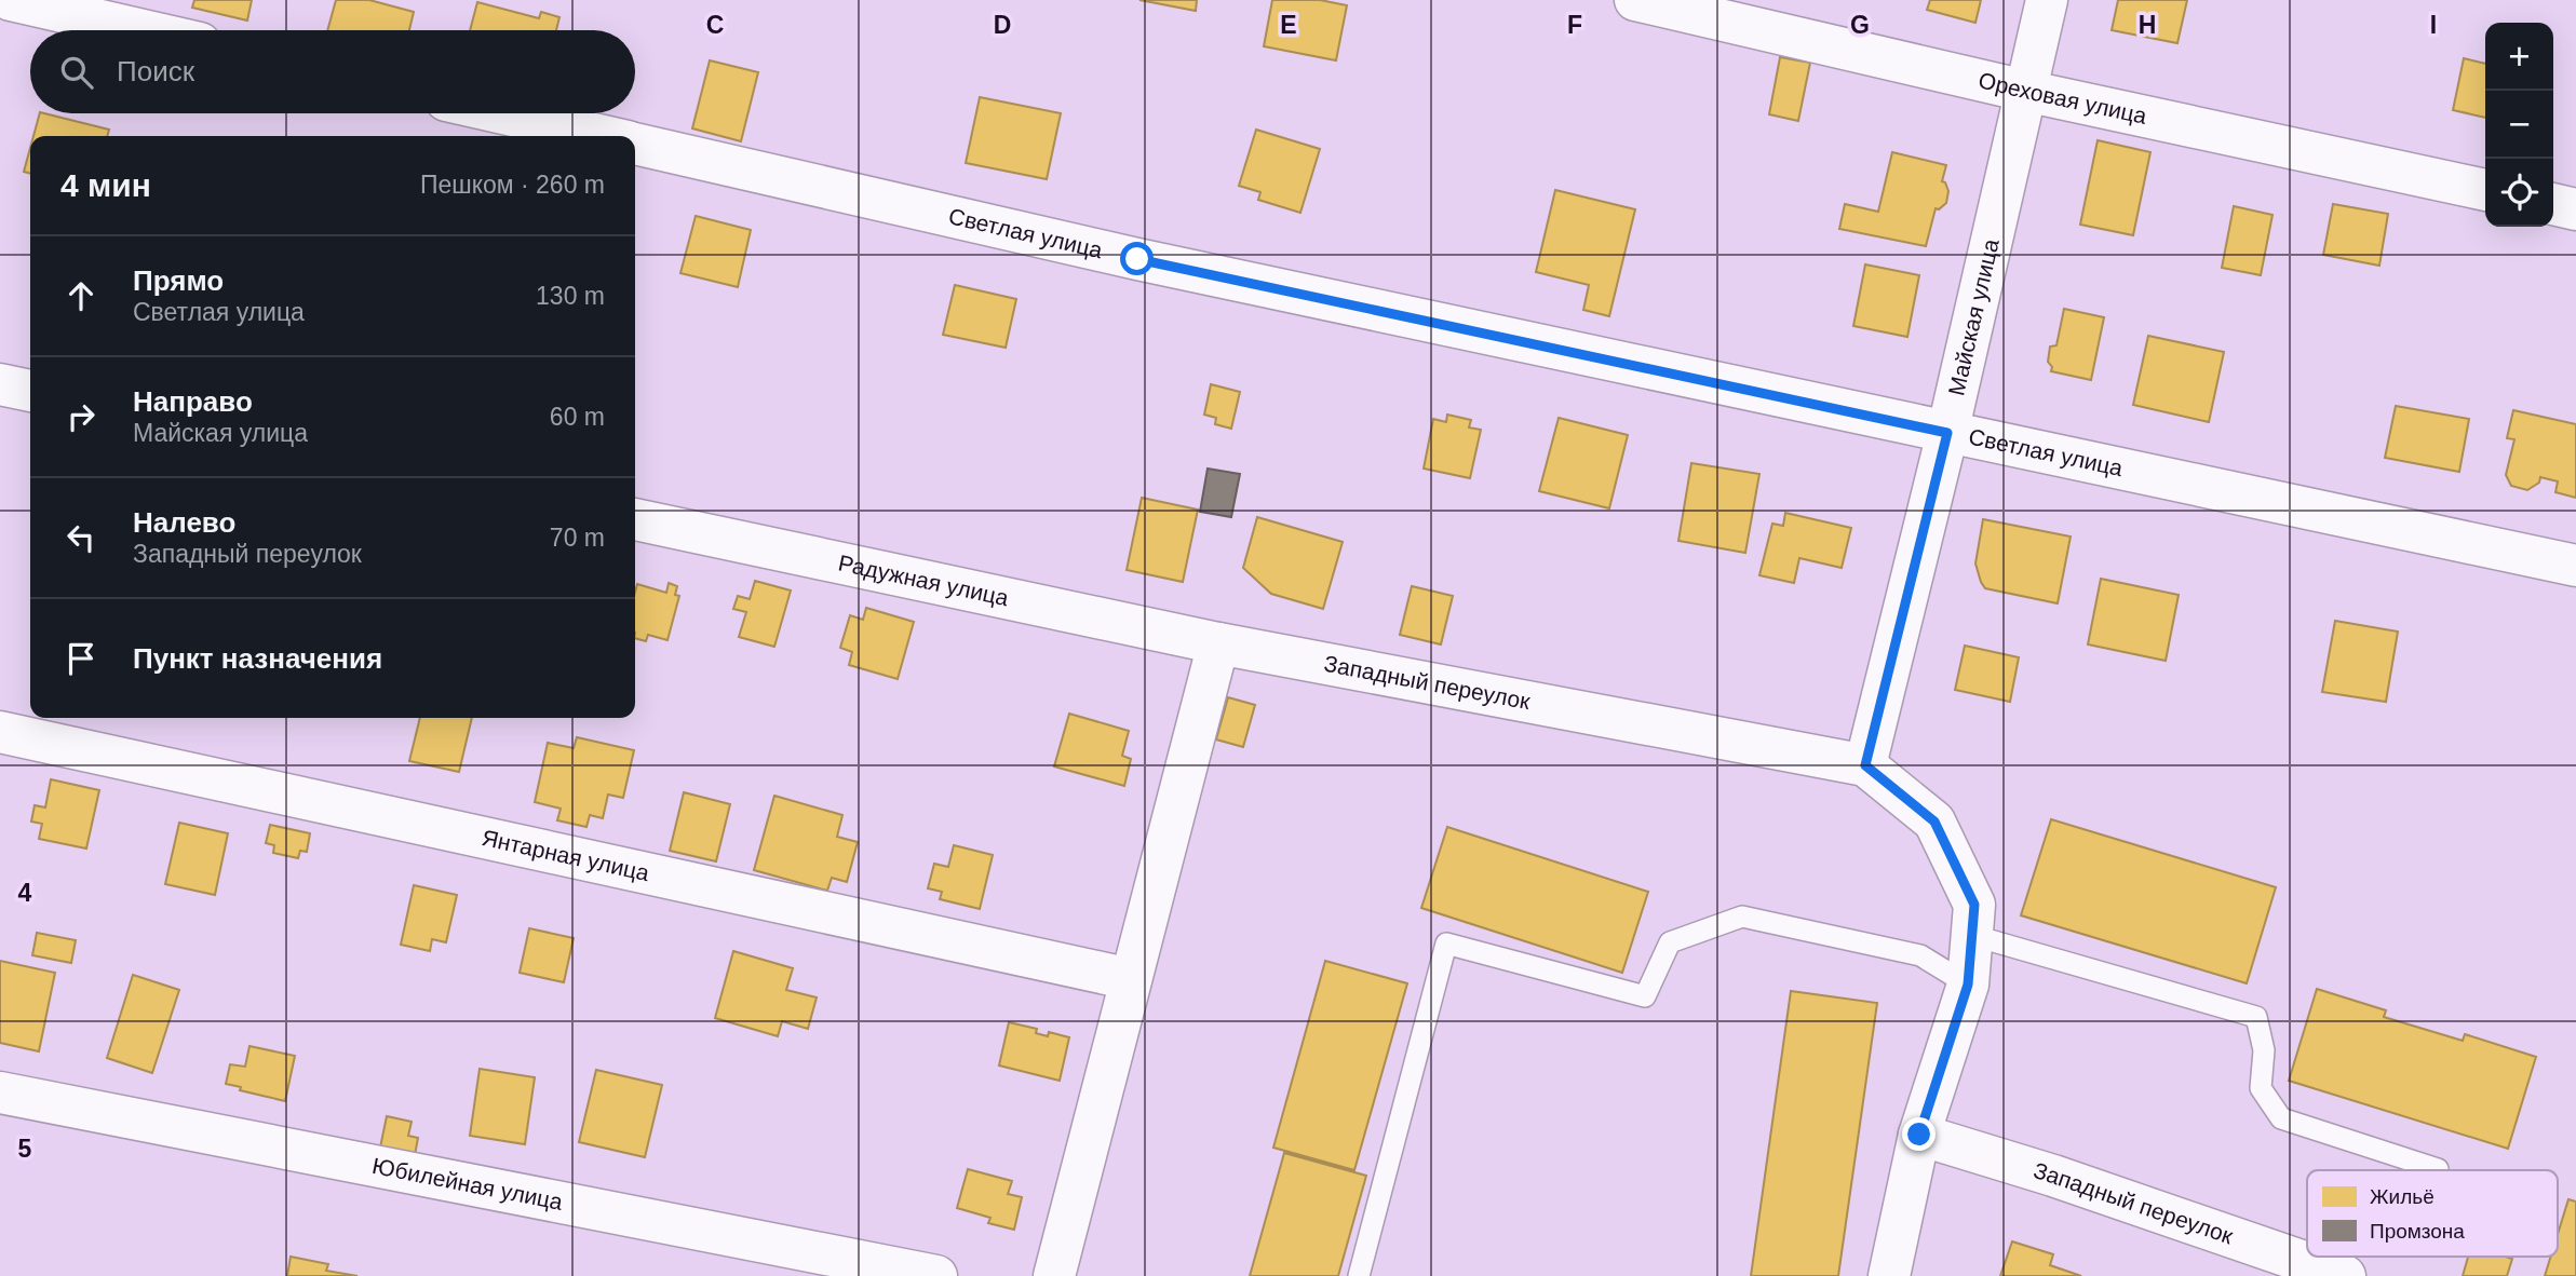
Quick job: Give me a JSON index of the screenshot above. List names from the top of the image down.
{
  "streets": {
    "street": [
      "Ореховая улица",
      "Светлая улица",
      "Майская улица",
      "Радужная улица",
      "Западный переулок",
      "Янтарная улица",
      "Юбилейная улица"
    ]
  },
  "crossings": [
    ["Ореховая улица", "Майская улица"],
    ["Светлая улица", "Майская улица"],
    ["Майская улица", "Западный переулок"],
    ["Радужная улица", "Западный переулок"]
  ],
  "legend": ["Жильё", "Промзона"],
  "page": {
    "map_buttons": ["+", "−"],
    "search": "Поиск",
    "heading": ["4 мин", "Пешком · 260 m"],
    "list": [
      ["Прямо", "Светлая улица", "130 m"],
      ["Направо", "Майская улица", "60 m"],
      ["Налево", "Западный переулок", "70 m"],
      "Пункт назначения"
    ]
  },
  "grid": {
    "columns": [
      "C",
      "D",
      "E",
      "F",
      "G",
      "H",
      "I"
    ],
    "rows": ["4", "5"]
  }
}
